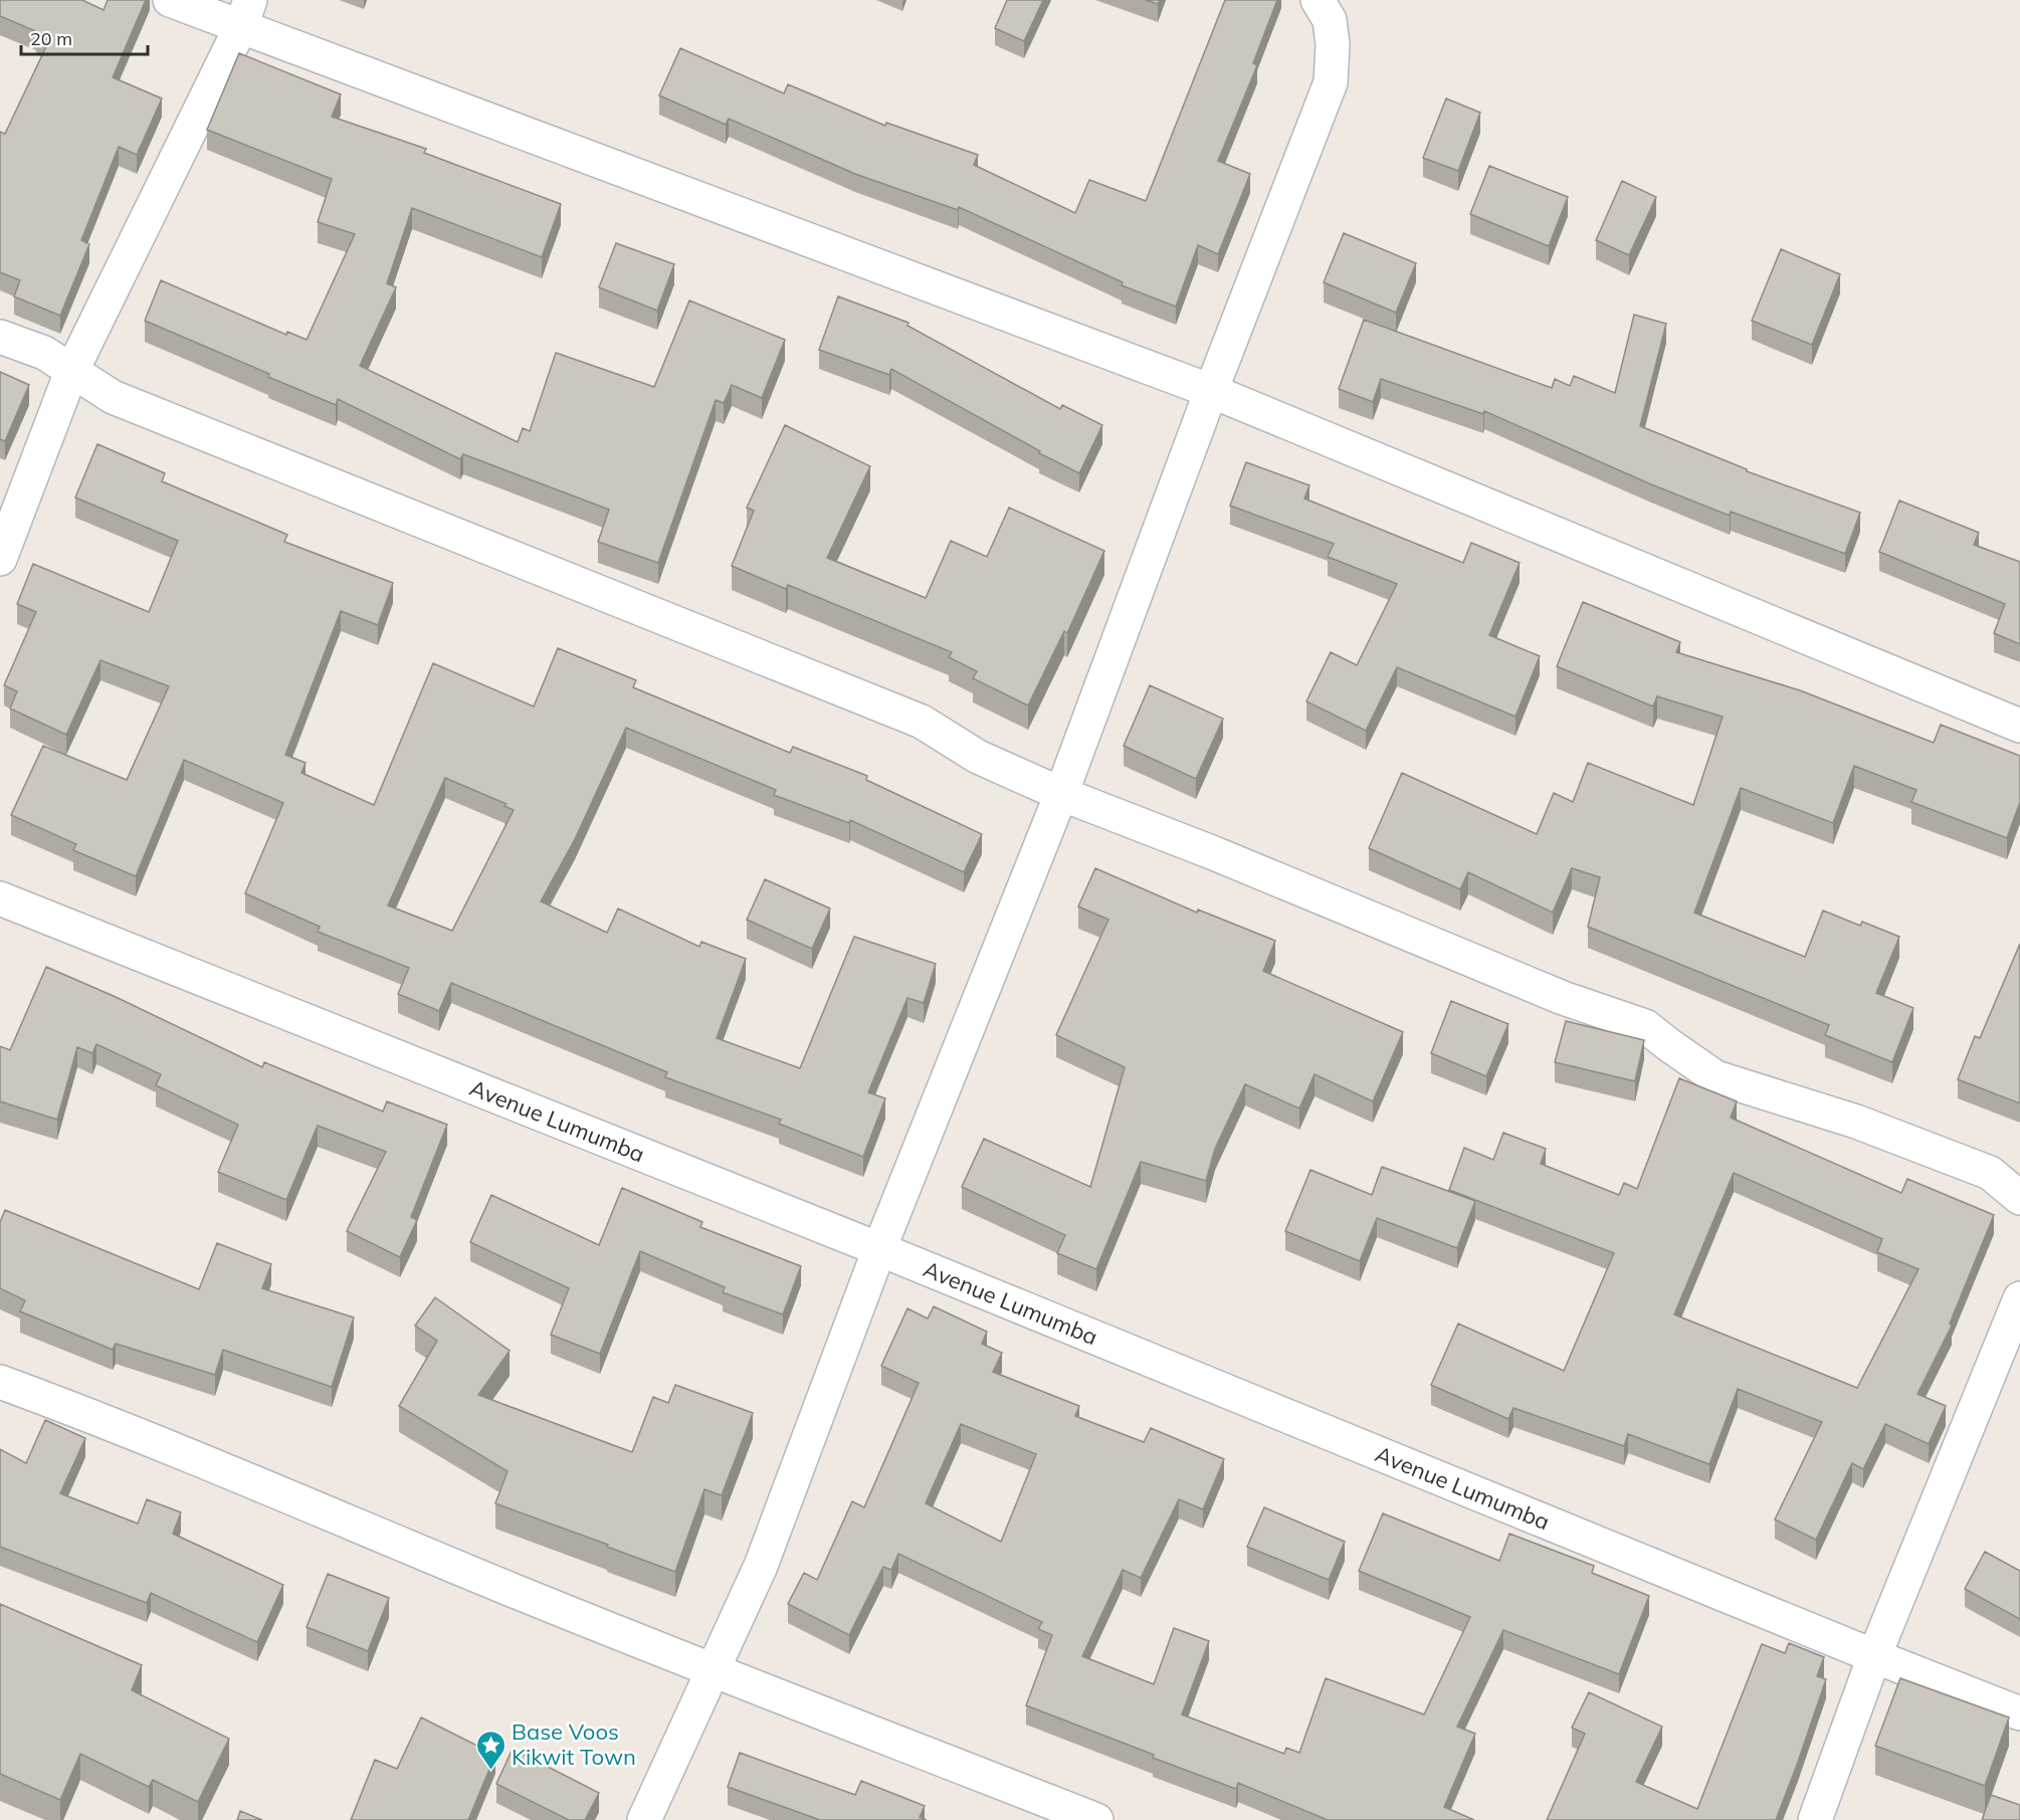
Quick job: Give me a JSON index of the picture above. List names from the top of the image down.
{
  "streets": {
    "street": ["Avenue Lumumba"]
  },
  "places": {
    "place": ["Base Voos Kikwit Town"]
  },
  "scale_bar": "20 m"
}
